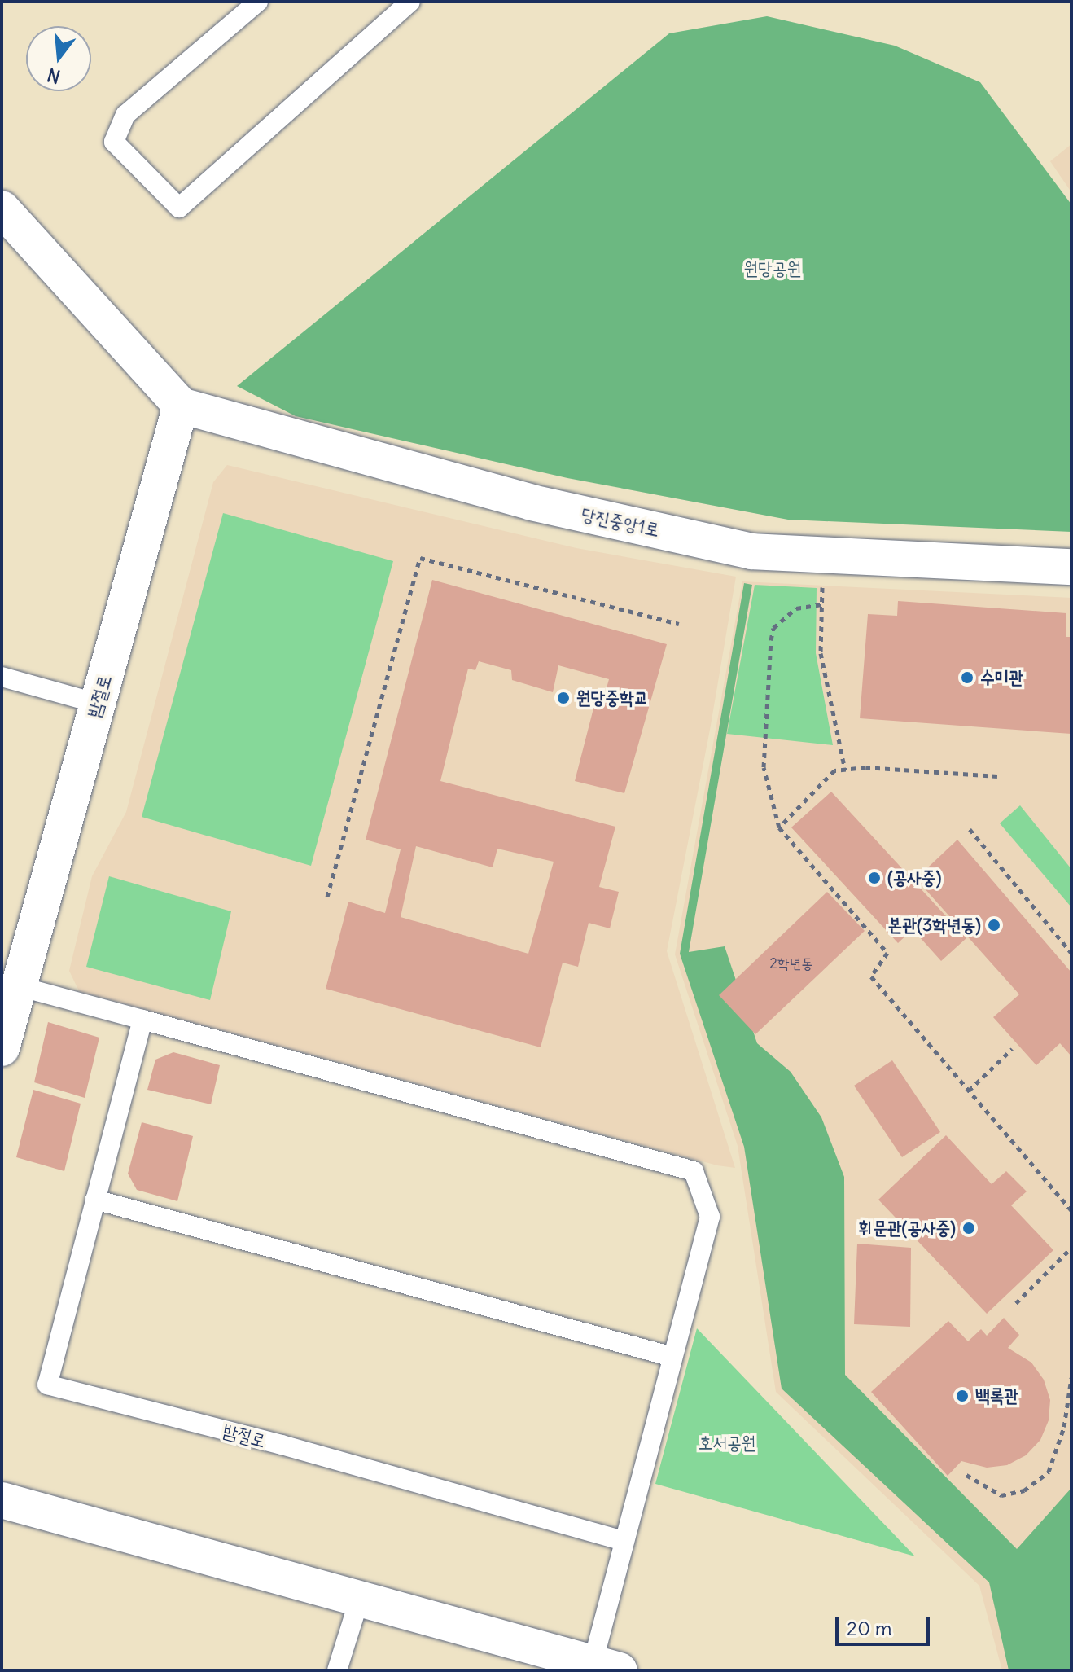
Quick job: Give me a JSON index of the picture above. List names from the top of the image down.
{
  "streets": {
    "street": ["당진중앙1로", "밤절로"]
  },
  "crossings": [
    ["당진중앙1로", "밤절로"]
  ],
  "parks": ["원당공원", "호서공원"],
  "places": [
    "수미관",
    "원당중학교",
    "(공사중)",
    "본관(3학년동)",
    "휘문관(공사중)",
    "백록관"
  ],
  "house_numbers": ["2학년동"],
  "scale_bar": "20 m",
  "north": "bottom"
}
